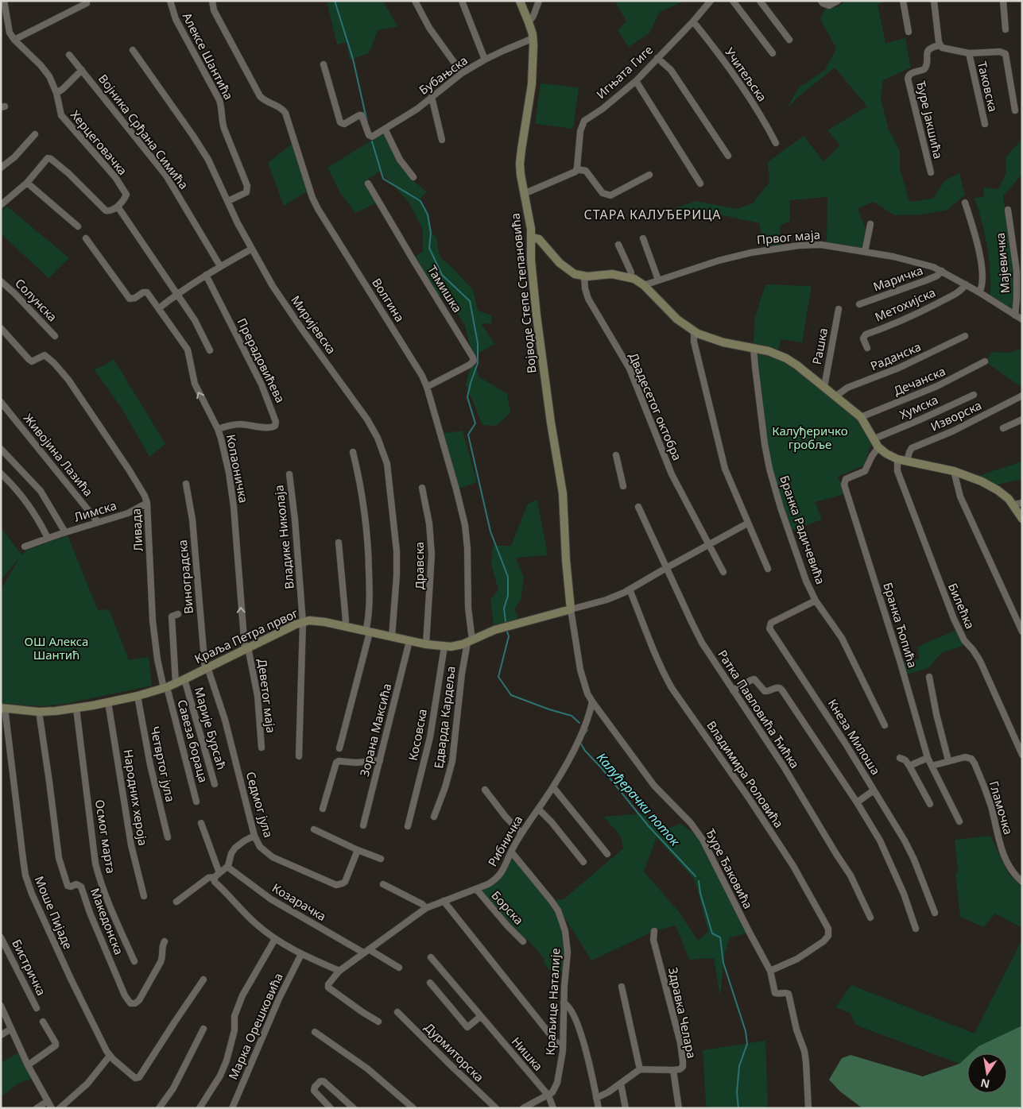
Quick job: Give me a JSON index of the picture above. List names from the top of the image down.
{
  "streets": {
    "street": [
      "Алексе Шантића",
      "Игњата Гиге",
      "Учитељска",
      "Бубањска",
      "Таковска",
      "Ђуре Јакшића",
      "Војника Срђана Симића",
      "Херцеговачка",
      "Првог маја",
      "Мајевичка",
      "Маричка",
      "Тамишка",
      "Војводе Степе Степановића",
      "Солунска",
      "Волгина",
      "Метохијска",
      "Миријевска",
      "Рашка",
      "Раданска",
      "Прерадовићева",
      "Дечанска",
      "Двадесетог октобра",
      "Хумска",
      "Изворска",
      "Живојина Лазића",
      "Копаоничка",
      "Лимска",
      "Ливада",
      "Бранка Радичевића",
      "Владике Николаја",
      "Дравска",
      "Виноградска",
      "Билећка",
      "Бранка Ћопића",
      "Краља Петра првог",
      "Деветог маја",
      "Ратка Павловића Ћићка",
      "Едварда Кардеља",
      "Марије Бурсаћ",
      "Зорана Максића",
      "Косовска",
      "Кнеза Милоша",
      "Савеза бораца",
      "Четвртог јула",
      "Владимира Роловића",
      "Народних хероја",
      "Седмог јула",
      "Гламочка",
      "Осмог марта",
      "Рибничка",
      "Ђуре Ђаковића",
      "Козарачка",
      "Борска",
      "Моше Пијаде",
      "Македонска",
      "Бистричка",
      "Краљице Наталије",
      "Здравка Челара",
      "Марка Орешковића",
      "Дурмиторска",
      "Нишка"
    ]
  },
  "crossings": [
    ["Алексе Шантића", "Миријевска"],
    ["Игњата Гиге", "Учитељска"],
    ["Бубањска", "Војводе Степе Степановића"],
    ["Првог маја", "Мајевичка"],
    ["Првог маја", "Маричка"],
    ["Првог маја", "Метохијска"],
    ["Тамишка", "Волгина"],
    ["Војводе Степе Степановића", "Краља Петра првог"],
    ["Војводе Степе Степановића", "Ђуре Ђаковића"],
    ["Волгина", "Краља Петра првог"],
    ["Волгина", "Едварда Кардеља"],
    ["Миријевска", "Краља Петра првог"],
    ["Прерадовићева", "Копаоничка"],
    ["Живојина Лазића", "Лимска"],
    ["Копаоничка", "Краља Петра првог"],
    ["Копаоничка", "Деветог маја"],
    ["Лимска", "Ливада"],
    ["Ливада", "Краља Петра првог"],
    ["Ливада", "Савеза бораца"],
    ["Бранка Радичевића", "Кнеза Милоша"],
    ["Владике Николаја", "Краља Петра првог"],
    ["Дравска", "Краља Петра првог"],
    ["Виноградска", "Краља Петра првог"],
    ["Виноградска", "Седмог јула"],
    ["Бранка Ћопића", "Гламочка"],
    ["Краља Петра првог", "Деветог маја"],
    ["Краља Петра првог", "Едварда Кардеља"],
    ["Краља Петра првог", "Марије Бурсаћ"],
    ["Краља Петра првог", "Зорана Максића"],
    ["Краља Петра првог", "Косовска"],
    ["Краља Петра првог", "Савеза бораца"],
    ["Краља Петра првог", "Четвртог јула"],
    ["Краља Петра првог", "Народних хероја"],
    ["Краља Петра првог", "Седмог јула"],
    ["Краља Петра првог", "Осмог марта"],
    ["Краља Петра првог", "Ђуре Ђаковића"],
    ["Краља Петра првог", "Моше Пијаде"],
    ["Краља Петра првог", "Македонска"],
    ["Владимира Роловића", "Ђуре Ђаковића"],
    ["Рибничка", "Ђуре Ђаковића"],
    ["Рибничка", "Козарачка"],
    ["Рибничка", "Борска"],
    ["Рибничка", "Краљице Наталије"],
    ["Краљице Наталије", "Нишка"]
  ],
  "one_way": ["Копаоничка"],
  "districts": ["СТАРА КАЛУЂЕРИЦА"],
  "water": ["Калуђерачки поток"],
  "parks": ["Калуђеричко гробље", "ОШ Алекса Шантић"],
  "north": "bottom"
}
